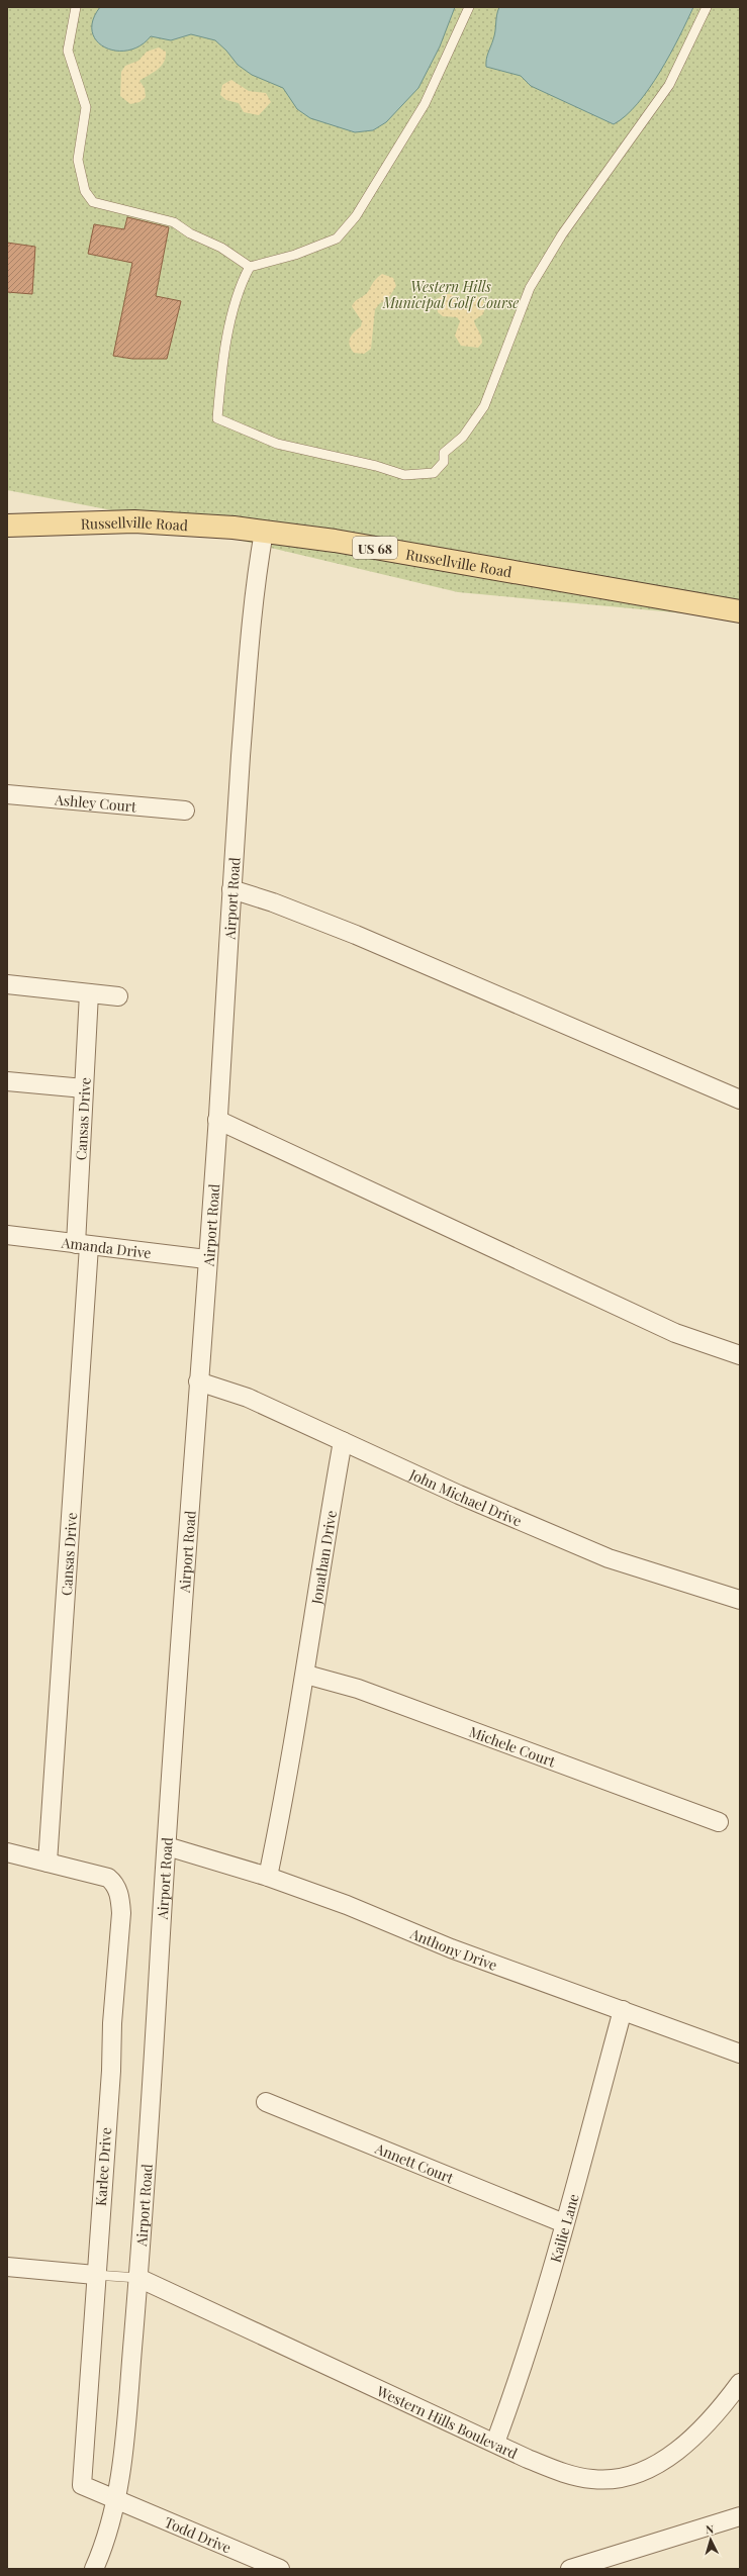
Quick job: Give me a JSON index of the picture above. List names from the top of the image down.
{
  "streets": {
    "main road": ["Russellville Road", "US 68"],
    "street": [
      "Ashley Court",
      "Airport Road",
      "Cansas Drive",
      "Amanda Drive",
      "John Michael Drive",
      "Jonathan Drive",
      "Michele Court",
      "Anthony Drive",
      "Annett Court",
      "Karlee Drive",
      "Kailie Lane",
      "Western Hills Boulevard",
      "Todd Drive"
    ]
  },
  "crossings": [
    ["Russellville Road", "Airport Road"],
    ["Airport Road", "Amanda Drive"],
    ["Airport Road", "John Michael Drive"],
    ["Airport Road", "Anthony Drive"],
    ["Airport Road", "Karlee Drive"],
    ["Airport Road", "Western Hills Boulevard"],
    ["Airport Road", "Todd Drive"],
    ["Cansas Drive", "Amanda Drive"],
    ["Cansas Drive", "Karlee Drive"],
    ["John Michael Drive", "Jonathan Drive"],
    ["Jonathan Drive", "Michele Court"],
    ["Jonathan Drive", "Anthony Drive"],
    ["Anthony Drive", "Kailie Lane"],
    ["Annett Court", "Kailie Lane"],
    ["Karlee Drive", "Todd Drive"],
    ["Kailie Lane", "Western Hills Boulevard"]
  ],
  "parks": ["Western Hills Municipal Golf Course"],
  "north": "top"
}
